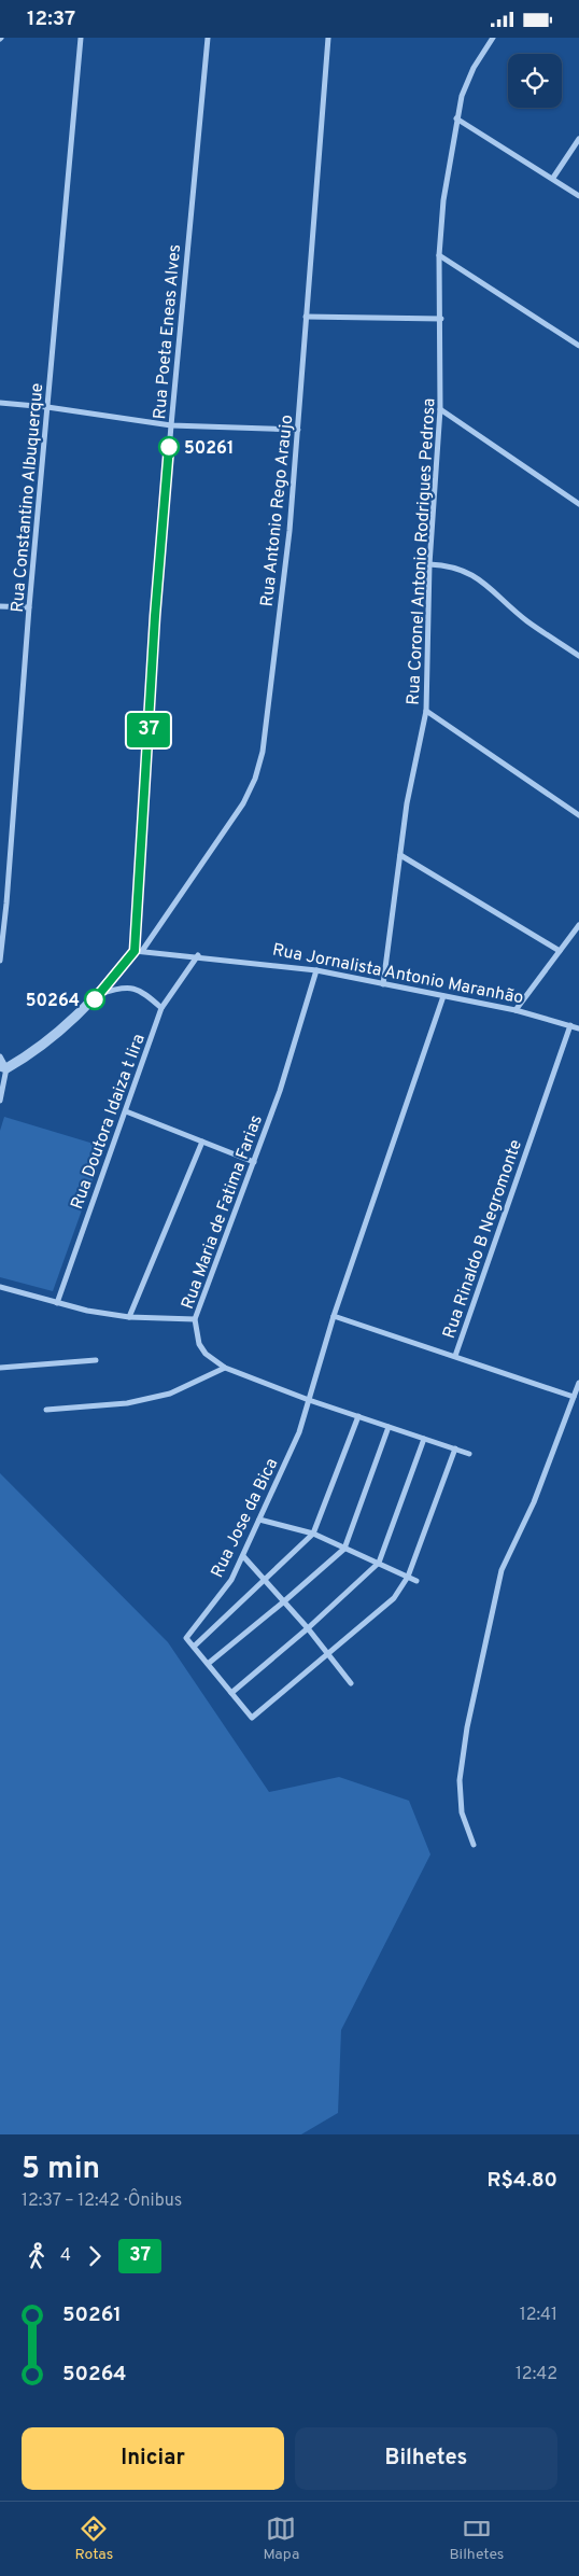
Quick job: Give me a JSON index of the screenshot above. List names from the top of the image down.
{
  "streets": {
    "street": [
      "Rua Poeta Eneas Alves",
      "Rua Constantino Albuquerque",
      "Rua Antonio Rego Araujo",
      "Rua Coronel Antonio Rodrigues Pedrosa",
      "Rua Jornalista Antonio Maranhão",
      "Rua Doutora Idaiza t lira",
      "Rua Maria de Fatima Farias",
      "Rua Rinaldo B Negromonte",
      "Rua Jose da Bica"
    ]
  },
  "crossings": [
    ["Rua Poeta Eneas Alves", "Rua Antonio Rego Araujo"],
    ["Rua Poeta Eneas Alves", "Rua Jornalista Antonio Maranhão"],
    ["Rua Antonio Rego Araujo", "Rua Jornalista Antonio Maranhão"],
    ["Rua Coronel Antonio Rodrigues Pedrosa", "Rua Jornalista Antonio Maranhão"],
    ["Rua Jornalista Antonio Maranhão", "Rua Doutora Idaiza t lira"],
    ["Rua Jornalista Antonio Maranhão", "Rua Maria de Fatima Farias"],
    ["Rua Jornalista Antonio Maranhão", "Rua Rinaldo B Negromonte"],
    ["Rua Maria de Fatima Farias", "Rua Jose da Bica"],
    ["Rua Rinaldo B Negromonte", "Rua Jose da Bica"]
  ],
  "places": ["50261", "50264"],
  "lines": ["bus line 37"],
  "page": {
    "status": "12:37",
    "on_map": "37",
    "heading": ["5 min", "12:37 – 12:42 · Ônibus", "R$4.80"],
    "legs": ["4", "37"],
    "list": [
      {
        "name": "50261",
        "value": "12:41"
      },
      {
        "name": "50264",
        "value": "12:42"
      }
    ],
    "buttons": ["Iniciar", "Bilhetes"],
    "tabs": ["Rotas", "Mapa", "Bilhetes"]
  }
}
